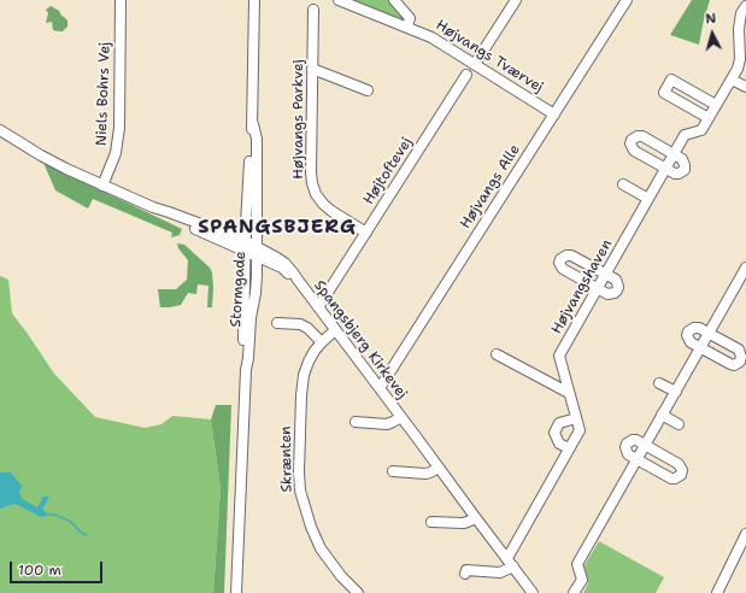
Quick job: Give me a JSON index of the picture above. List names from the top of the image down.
{
  "streets": {
    "street": [
      "Højvangs Tværvej",
      "Niels Bohrs Vej",
      "Højvangs Parkvej",
      "Højtoftevej",
      "Højvangs Alle",
      "Højvangshaven",
      "Stormgade",
      "Spangsbjerg Kirkevej",
      "Skrænten"
    ]
  },
  "crossings": [
    ["Højvangs Tværvej", "Højvangs Alle"],
    ["Niels Bohrs Vej", "Spangsbjerg Kirkevej"],
    ["Højvangs Parkvej", "Højtoftevej"],
    ["Højtoftevej", "Spangsbjerg Kirkevej"],
    ["Højvangs Alle", "Spangsbjerg Kirkevej"],
    ["Højvangshaven", "Spangsbjerg Kirkevej"],
    ["Stormgade", "Spangsbjerg Kirkevej"],
    ["Spangsbjerg Kirkevej", "Skrænten"]
  ],
  "districts": ["SPANGSBJERG"],
  "scale_bar": "100 m",
  "north": "top"
}
